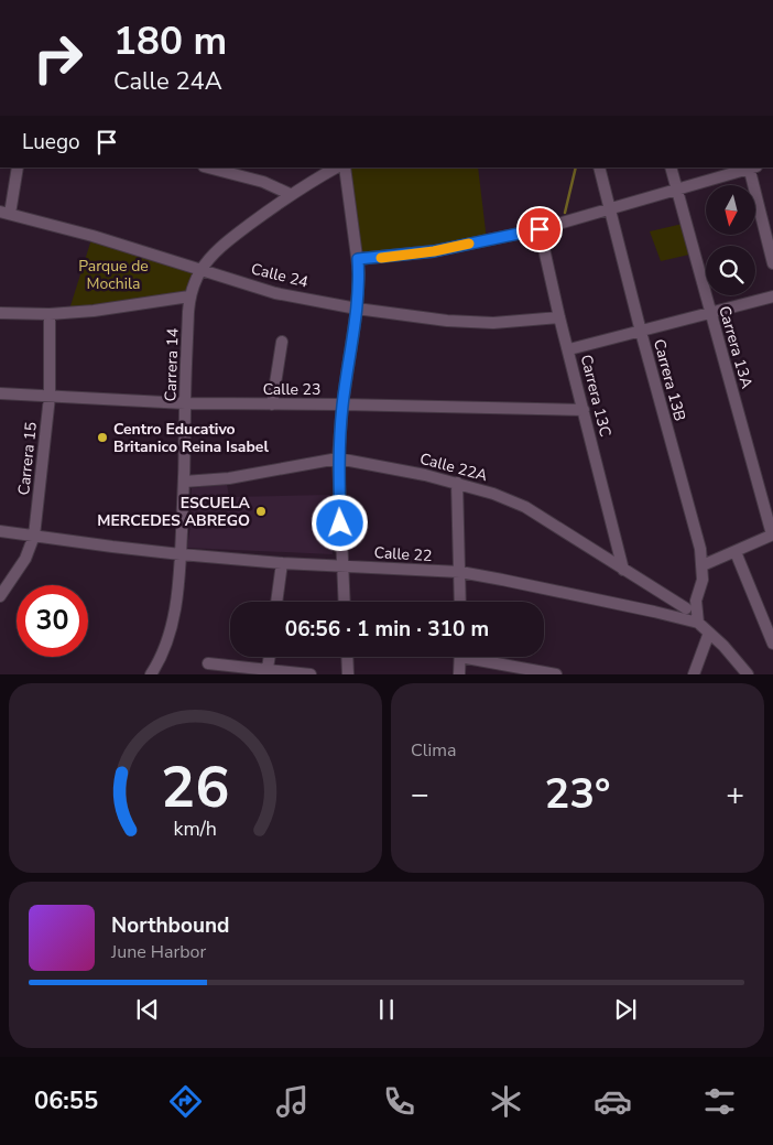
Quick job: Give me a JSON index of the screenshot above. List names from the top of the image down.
{
  "streets": {
    "street": [
      "Calle 24",
      "Carrera 13A",
      "Carrera 14",
      "Carrera 13B",
      "Calle 23",
      "Carrera 13C",
      "Carrera 15",
      "Calle 22A",
      "Calle 22"
    ]
  },
  "crossings": [
    ["Calle 24", "Carrera 14"],
    ["Calle 24", "Carrera 13C"],
    ["Carrera 14", "Calle 23"],
    ["Carrera 14", "Calle 22A"],
    ["Carrera 14", "Calle 22"],
    ["Carrera 13B", "Calle 22"],
    ["Calle 23", "Carrera 13C"],
    ["Calle 23", "Carrera 15"],
    ["Carrera 13C", "Calle 22A"],
    ["Carrera 15", "Calle 22"]
  ],
  "parks": ["Parque de Mochila"],
  "places": ["Centro Educativo Britanico Reina Isabel", "ESCUELA MERCEDES ABREGO"],
  "north": "bottom",
  "page": {
    "turn": ["180 m", "Calle 24A"],
    "then": "Luego",
    "limit": "30",
    "trip": "06:56 · 1 min · 310 m",
    "tile": "Clima",
    "heat": ["−", "23°", "+"],
    "song": ["Northbound", "June Harbor"],
    "tabs": "06:55",
    "gauge": ["26", "km/h"]
  }
}
